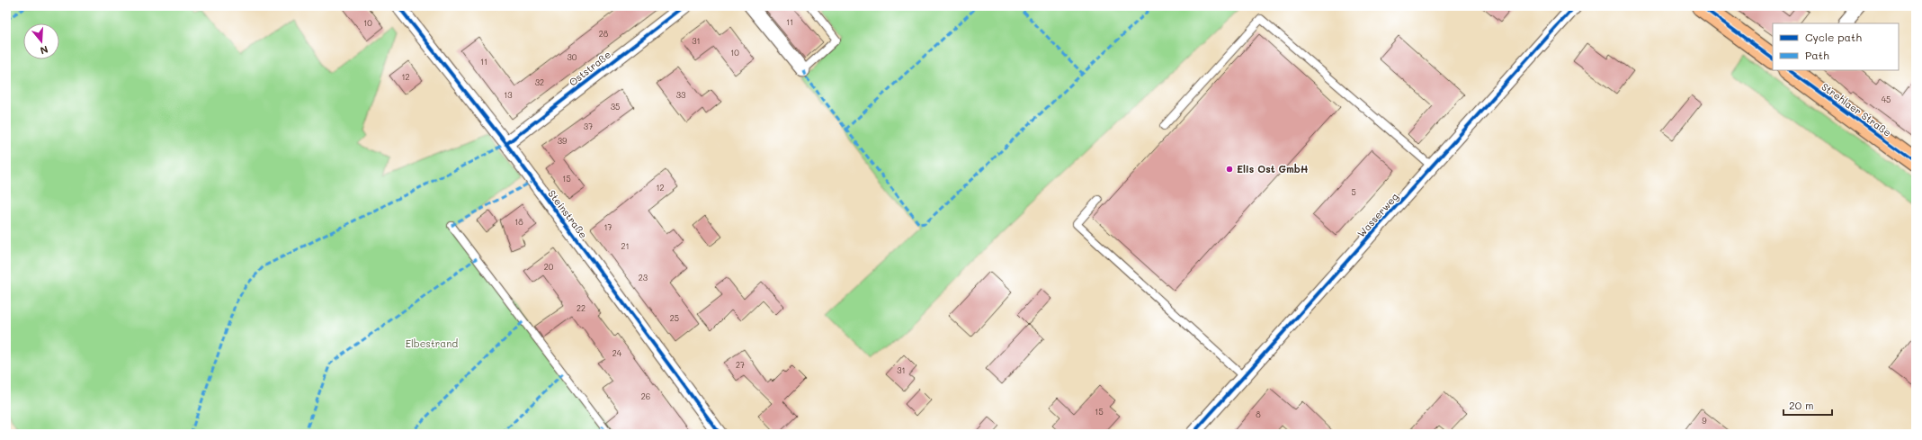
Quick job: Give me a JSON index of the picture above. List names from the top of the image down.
{
  "streets": {
    "main road": ["Strehlaer Straße"],
    "street": ["Oststraße", "Steinstraße", "Wasserweg"]
  },
  "crossings": [
    ["Oststraße", "Steinstraße"]
  ],
  "parks": ["Elbestrand"],
  "places": ["Elis Ost GmbH"],
  "house_numbers": [
    "11",
    "10",
    "28",
    "31",
    "10",
    "30",
    "11",
    "12",
    "32",
    "13",
    "33",
    "45",
    "35",
    "37",
    "39",
    "15",
    "12",
    "5",
    "18",
    "17",
    "21",
    "20",
    "23",
    "22",
    "25",
    "24",
    "27",
    "31",
    "26",
    "15",
    "8",
    "9"
  ],
  "legend": ["Cycle path", "Path"],
  "scale_bar": "20 m",
  "north": "bottom"
}
